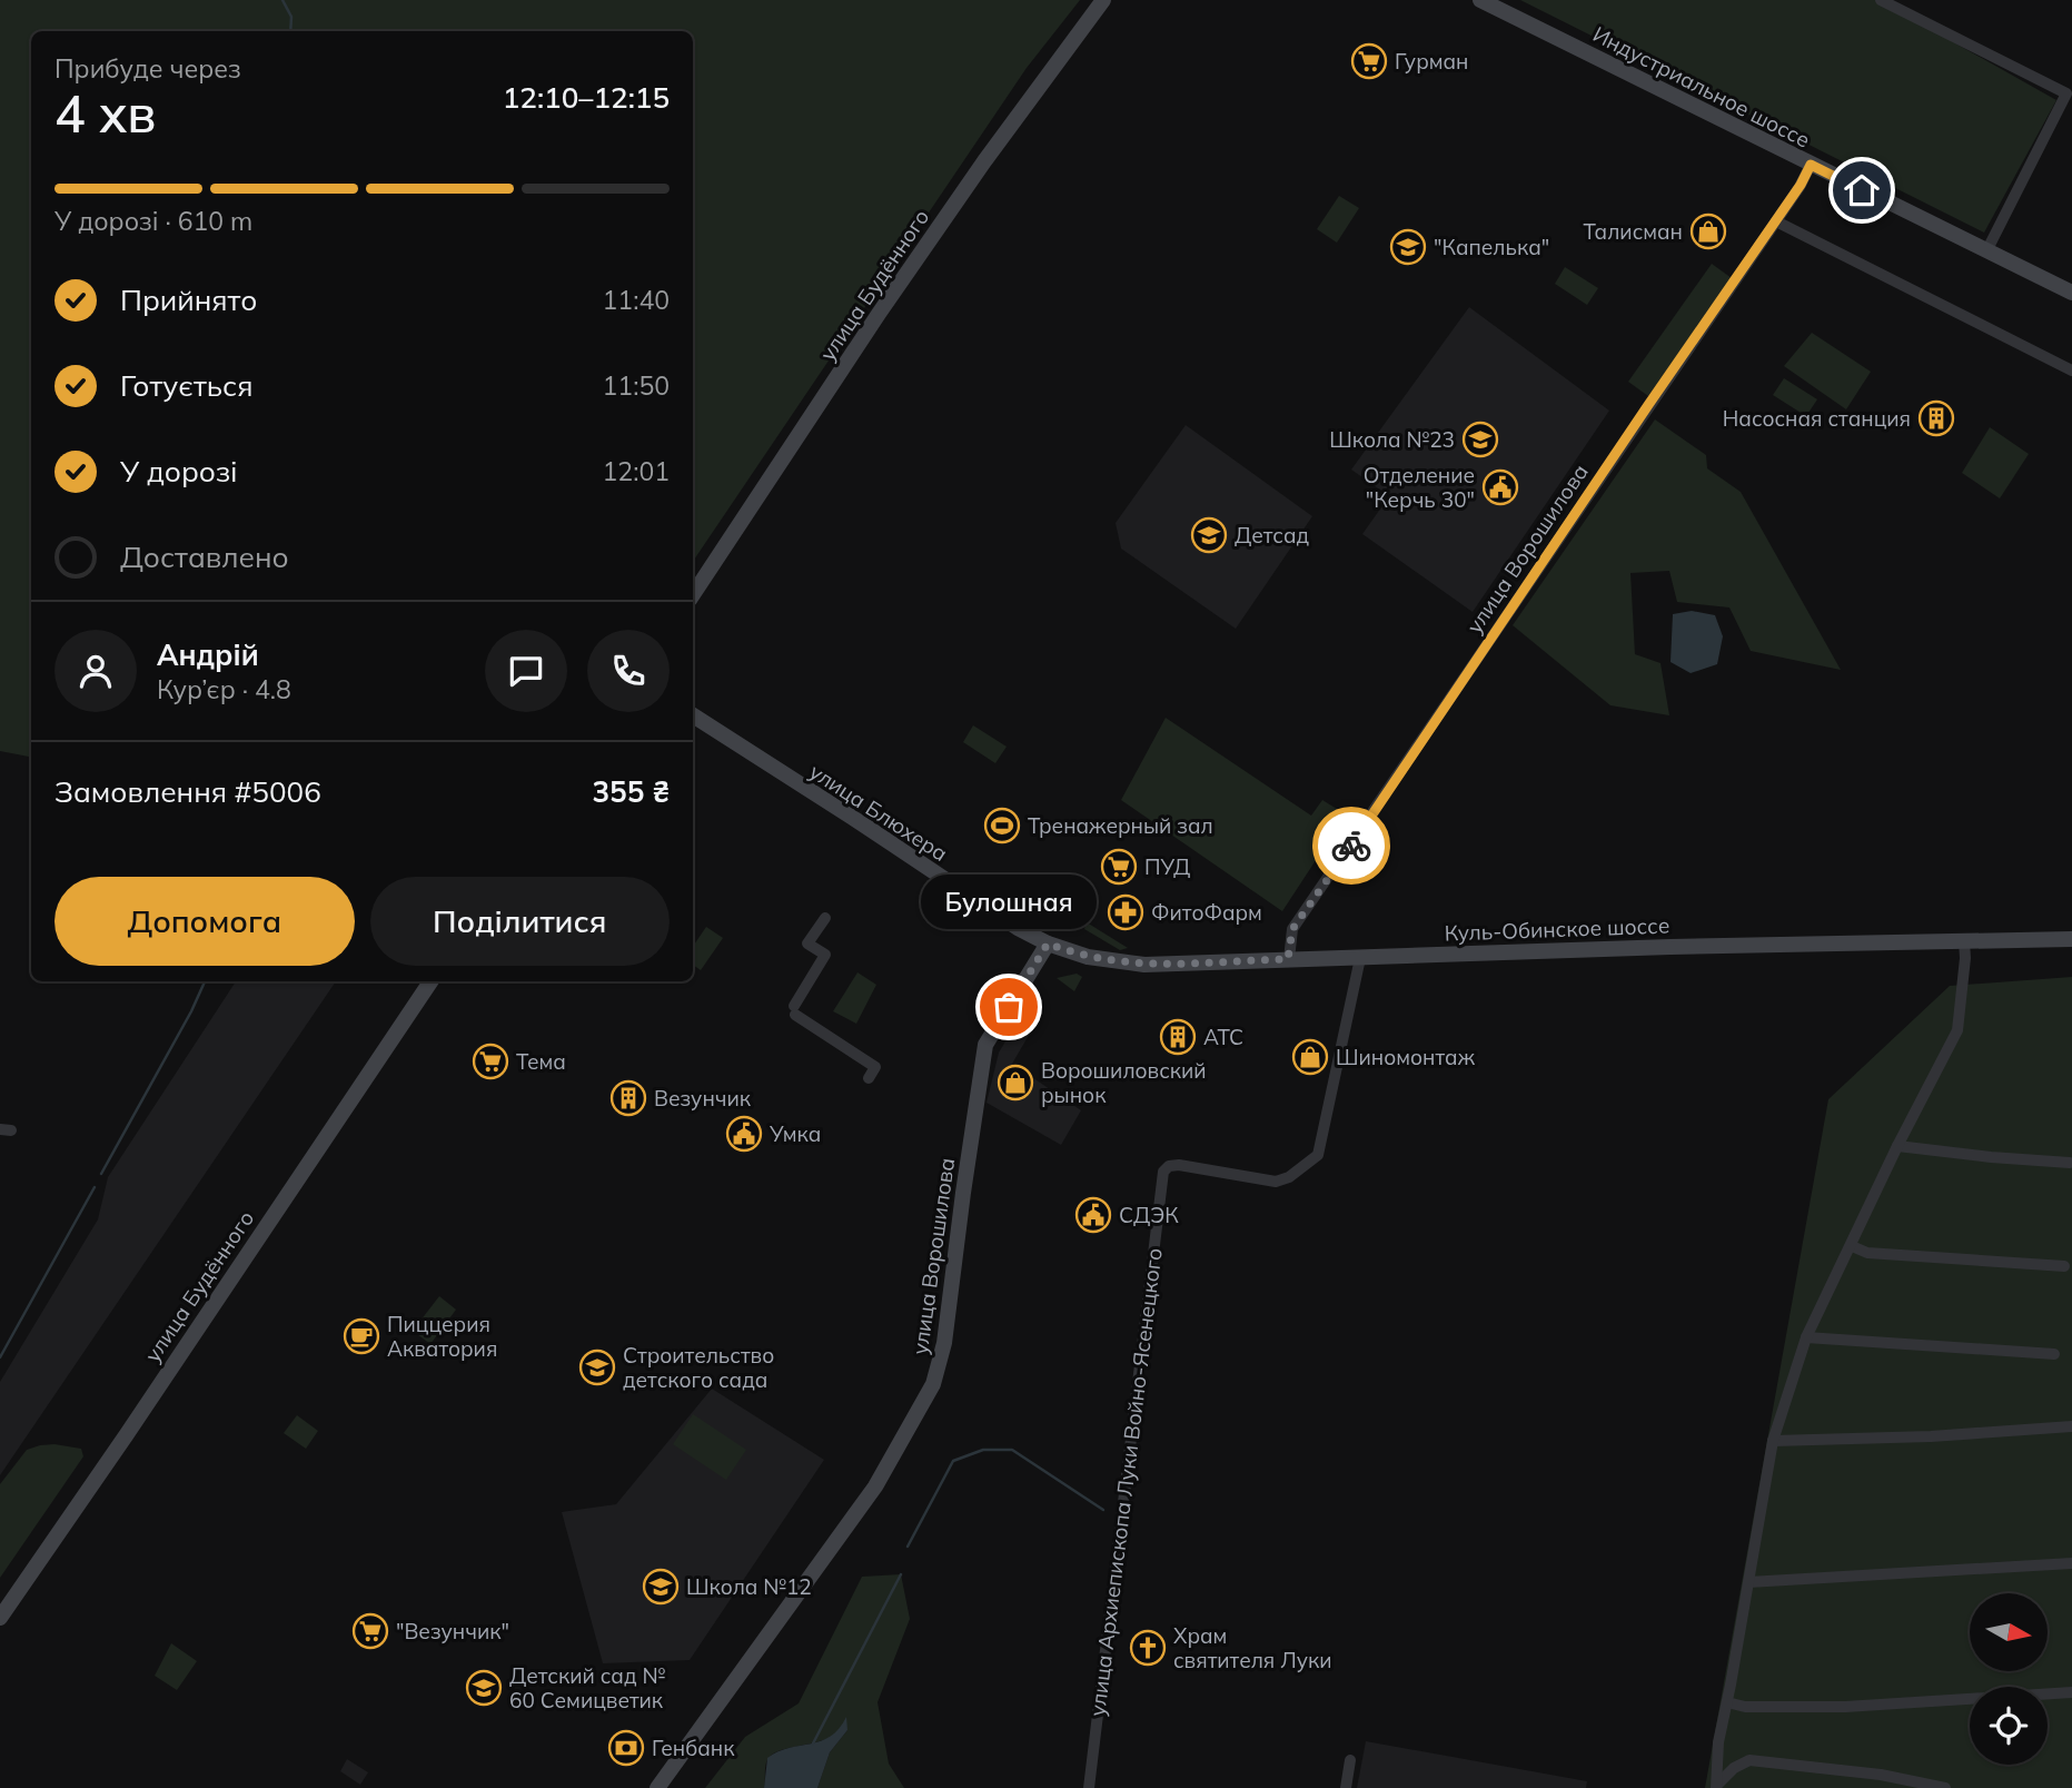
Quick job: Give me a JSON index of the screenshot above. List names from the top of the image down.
{
  "streets": {
    "main road": [
      "Индустриальное шоссе",
      "улица Будённого",
      "улица Ворошилова",
      "улица Блюхера",
      "Куль-Обинское шоссе"
    ],
    "street": ["улица Архиепископа Луки Войно-Ясенецкого"]
  },
  "crossings": [
    ["Индустриальное шоссе", "улица Ворошилова"],
    ["улица Ворошилова", "улица Блюхера"],
    ["улица Ворошилова", "Куль-Обинское шоссе"],
    ["улица Блюхера", "Куль-Обинское шоссе"],
    ["Куль-Обинское шоссе", "улица Архиепископа Луки Войно-Ясенецкого"]
  ],
  "places": {
    "supermarket": [
      "Гурман",
      "ПУД",
      "Тема",
      "\"Везунчик\""
    ],
    "shop": ["Талисман", "Шиномонтаж", "Ворошиловский рынок"],
    "school or university": [
      "\"Капелька\"",
      "Школа №23",
      "Детсад",
      "Строительство детского сада",
      "Школа №12",
      "Детский сад № 60 Семицветик"
    ],
    "building": ["Насосная станция", "АТС", "Везунчик"],
    "public building": ["Отделение \"Керчь 30\"", "Умка", "СДЭК"],
    "sports": ["Тренажерный зал"],
    "pharmacy": ["ФитоФарм"],
    "other": ["Булошная"],
    "cafe": ["Пиццерия Акватория"],
    "church": ["Храм святителя Луки"],
    "bank": ["Генбанк"]
  },
  "north": "right",
  "page": {
    "heading": ["4 хв", "Прибуде через", "12:10–12:15"],
    "panel": [
      "Андрій",
      "Кур’єр · 4.8",
      "Замовлення #5006",
      "355 ₴"
    ],
    "bar": "У дорозі · 610 m",
    "list": [
      ["Прийнято", "11:40"],
      ["Готується", "11:50"],
      ["У дорозі", "12:01"],
      "Доставлено"
    ],
    "buttons": ["Допомога", "Поділитися"],
    "bubble": "Булошная"
  }
}
